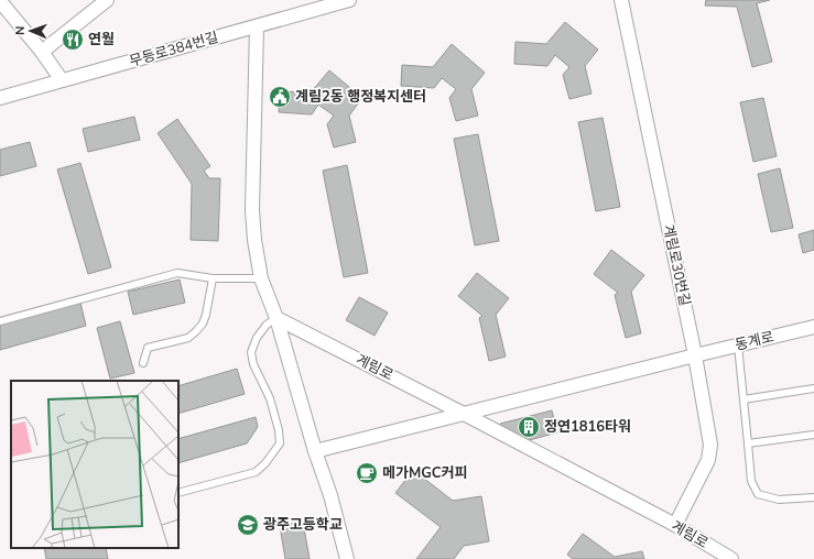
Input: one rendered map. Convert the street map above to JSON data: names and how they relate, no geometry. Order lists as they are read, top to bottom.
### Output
{
  "streets": {
    "street": [
      "무등로384번길",
      "계림로30번길",
      "동계로",
      "계림로"
    ]
  },
  "crossings": [
    ["계림로30번길", "동계로"],
    ["계림로30번길", "계림로"],
    ["동계로", "계림로"]
  ],
  "places": {
    "restaurant": ["연월"],
    "public building": ["계림2동 행정복지센터"],
    "building": ["정연1816타워"],
    "cafe": ["메가MGC커피"],
    "school or university": ["광주고등학교"]
  },
  "north": "left"
}
